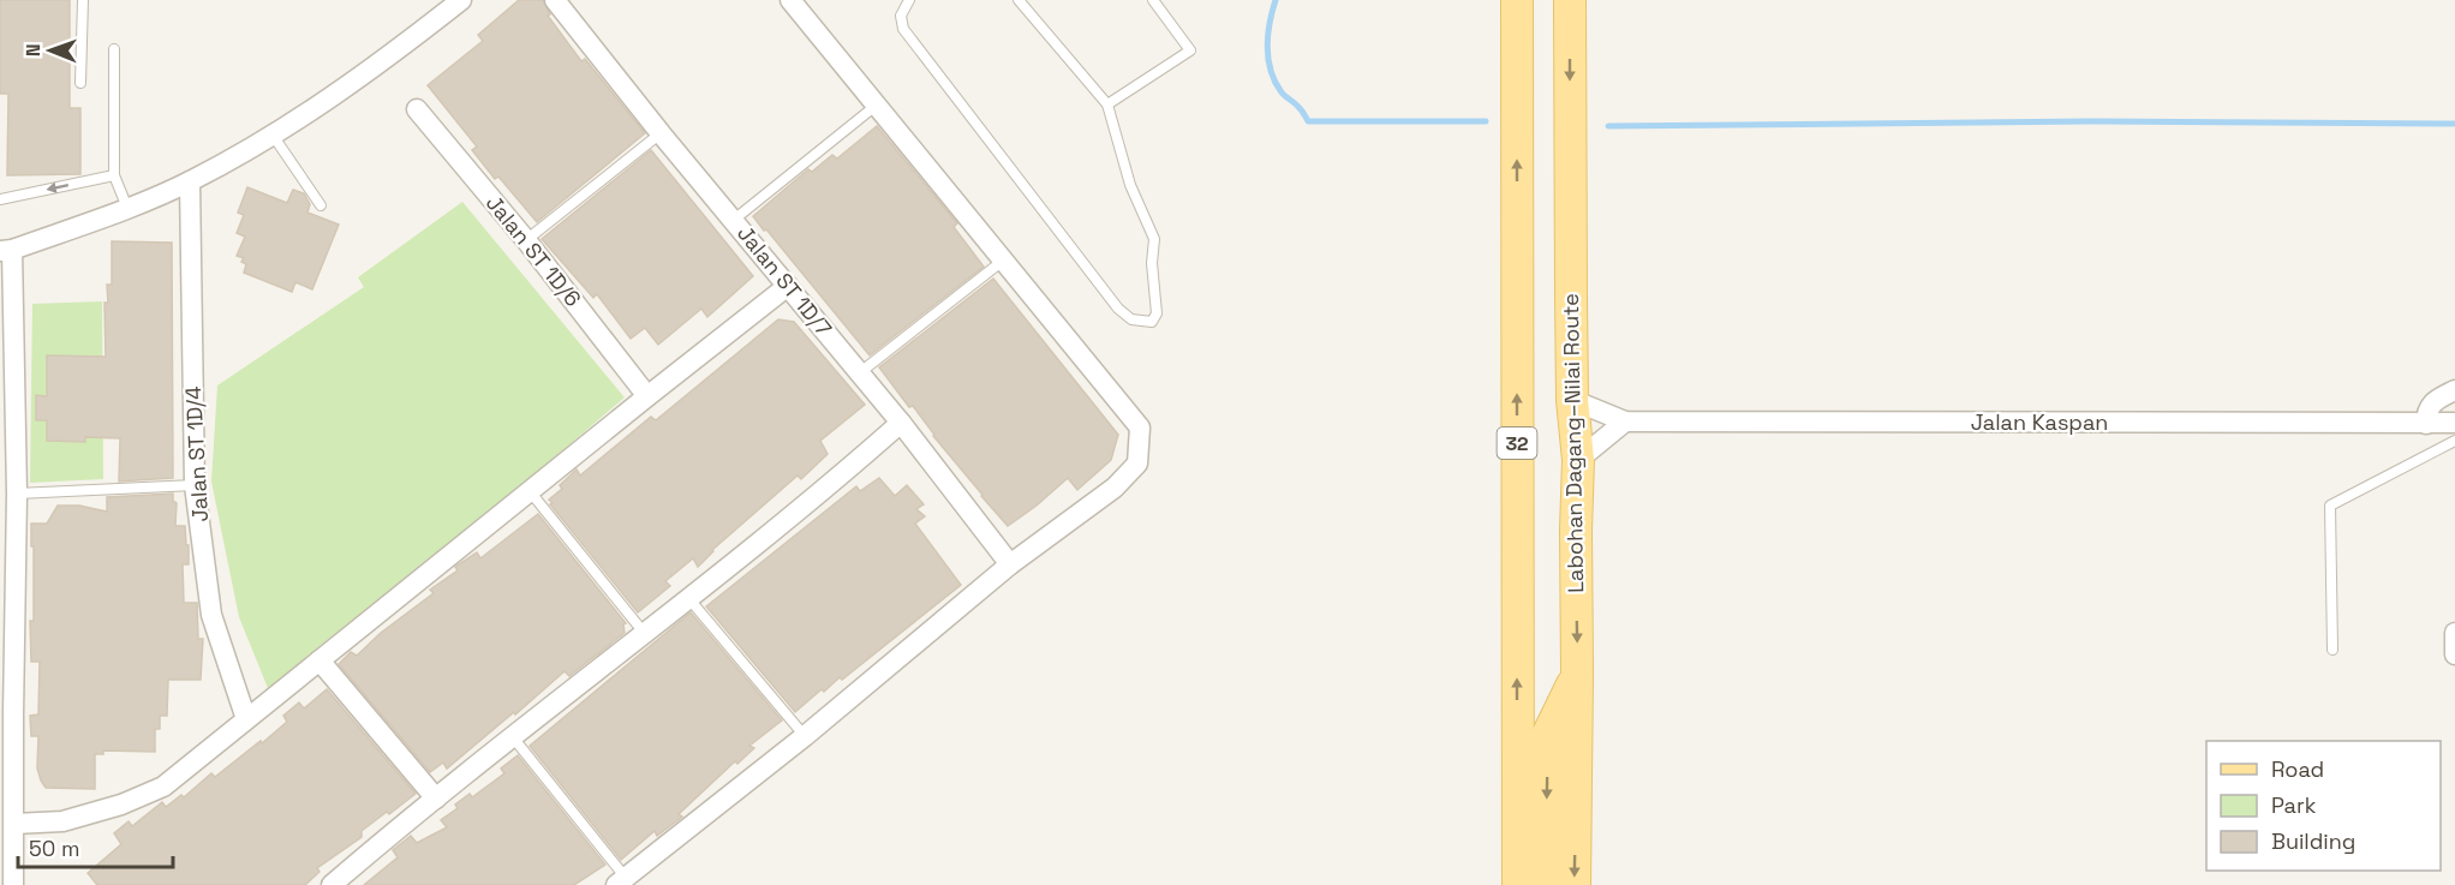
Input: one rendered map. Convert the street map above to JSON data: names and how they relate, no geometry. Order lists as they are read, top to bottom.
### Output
{
  "streets": {
    "main road": ["32", "Labohan Dagang–Nilai Route"],
    "street": [
      "Jalan ST 1D/6",
      "Jalan ST 1D/7",
      "Jalan Kaspan",
      "Jalan ST 1D/4"
    ]
  },
  "legend": ["Road", "Park", "Building"],
  "scale_bar": "50 m",
  "north": "left"
}
